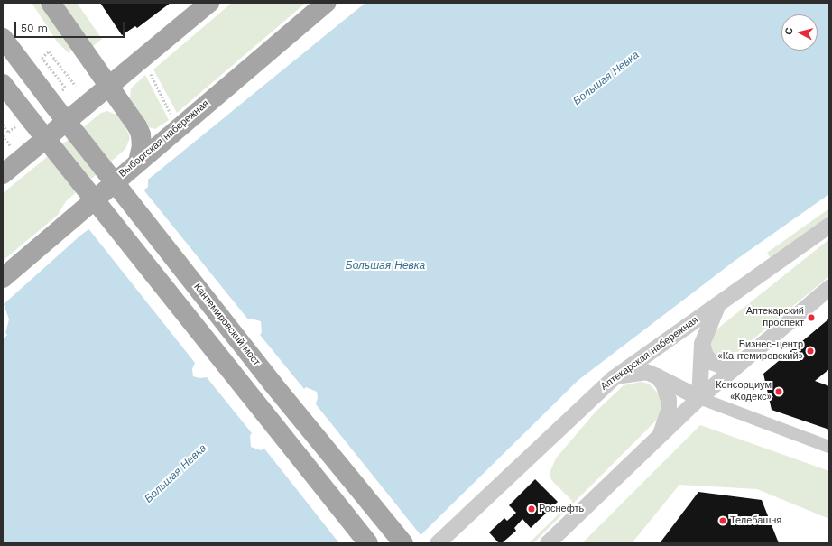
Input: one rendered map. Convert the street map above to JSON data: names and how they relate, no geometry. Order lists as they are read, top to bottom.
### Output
{
  "streets": {
    "main road": ["Выборгская набережная", "Кантемировский мост"],
    "street": ["Аптекарская набережная"]
  },
  "water": ["Большая Невка"],
  "places": [
    "Аптекарский проспект",
    "Бизнес-центр «Кантемировский»",
    "Консорциум «Кодекс»",
    "Роснефть",
    "Телебашня"
  ],
  "scale_bar": "50 m",
  "north": "left"
}
